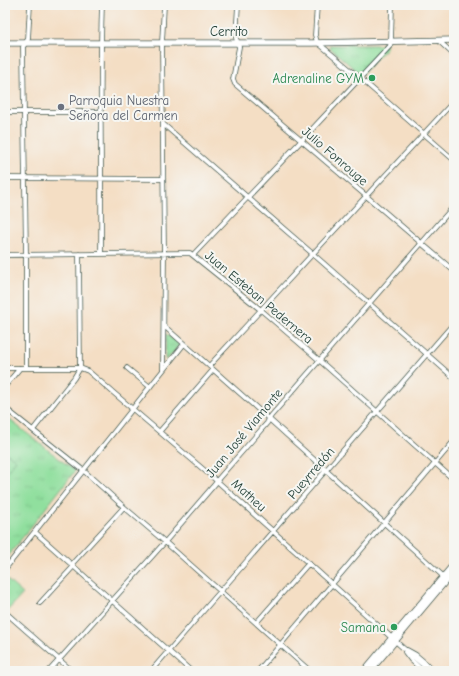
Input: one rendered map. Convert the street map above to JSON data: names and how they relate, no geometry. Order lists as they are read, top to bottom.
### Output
{
  "streets": {
    "main road": ["Cerrito"],
    "street": [
      "Julio Fonrouge",
      "Juan Esteban Pedernera",
      "Juan José Viamonte",
      "Pueyrredón",
      "Matheu"
    ]
  },
  "crossings": [
    ["Cerrito", "Julio Fonrouge"],
    ["Julio Fonrouge", "Juan José Viamonte"],
    ["Juan Esteban Pedernera", "Juan José Viamonte"],
    ["Juan Esteban Pedernera", "Pueyrredón"],
    ["Juan José Viamonte", "Matheu"],
    ["Pueyrredón", "Matheu"]
  ],
  "places": ["Adrenaline GYM", "Parroquia Nuestra Señora del Carmen", "Samana"]
}
